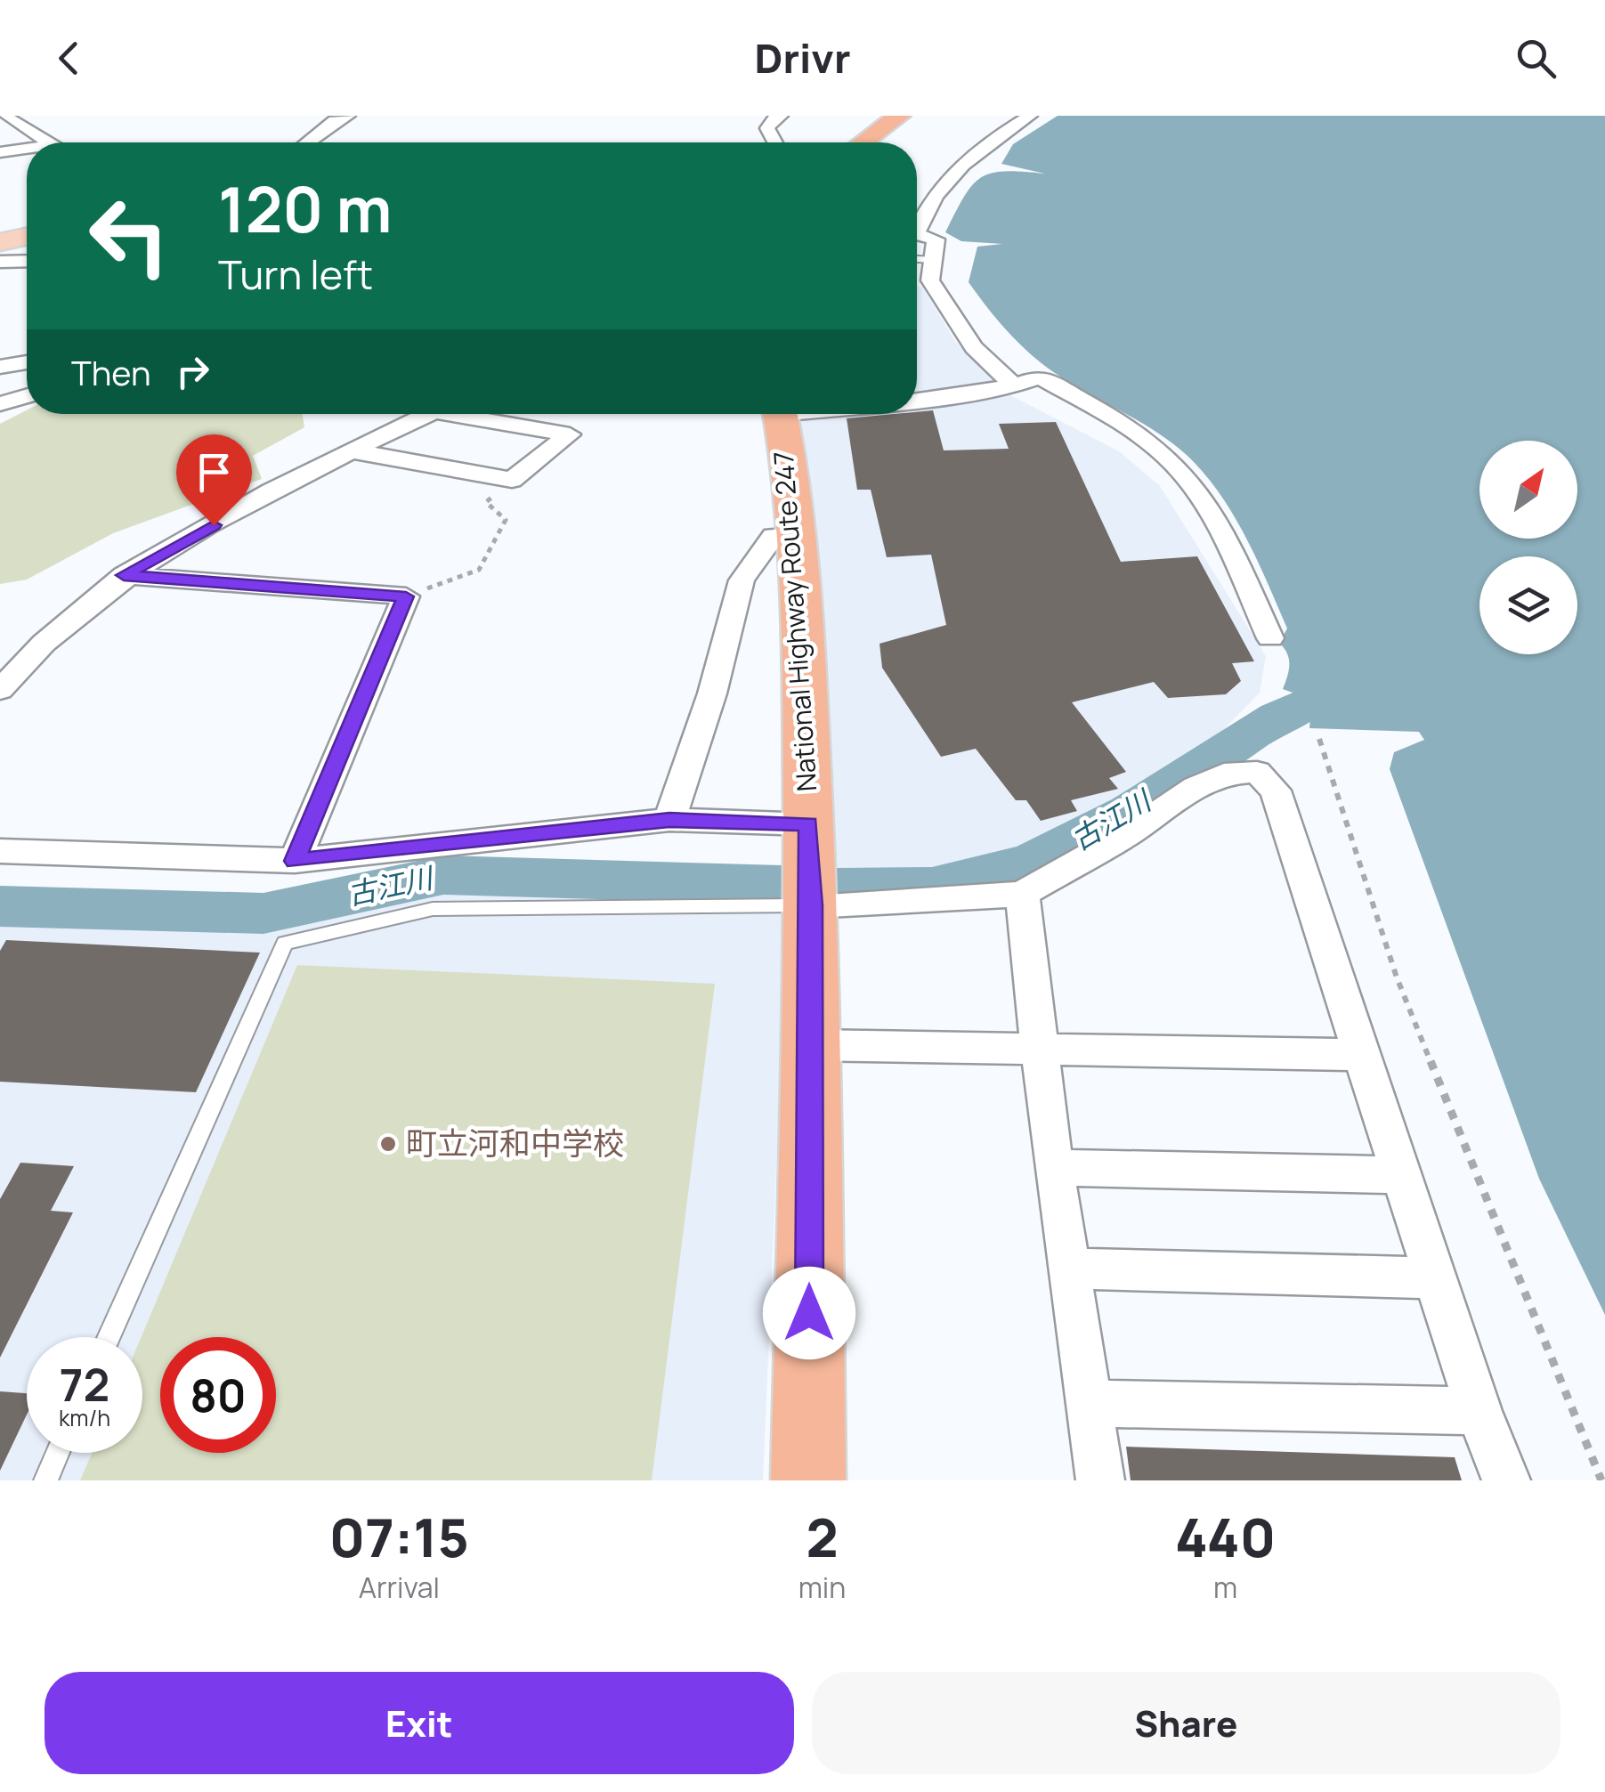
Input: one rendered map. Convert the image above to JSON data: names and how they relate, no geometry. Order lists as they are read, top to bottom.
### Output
{
  "streets": {
    "highway": ["National Highway Route 247"]
  },
  "water": ["古江川"],
  "places": ["町立河和中学校"],
  "north": "top right",
  "page": {
    "header": "Drivr",
    "turn": ["120 m", "Turn left"],
    "then": "Then",
    "speed": "72 km/h",
    "limit": "80",
    "eta": [
      "07:15",
      "Arrival",
      "2",
      "min",
      "440",
      "m"
    ],
    "buttons": ["Exit", "Share"]
  }
}
